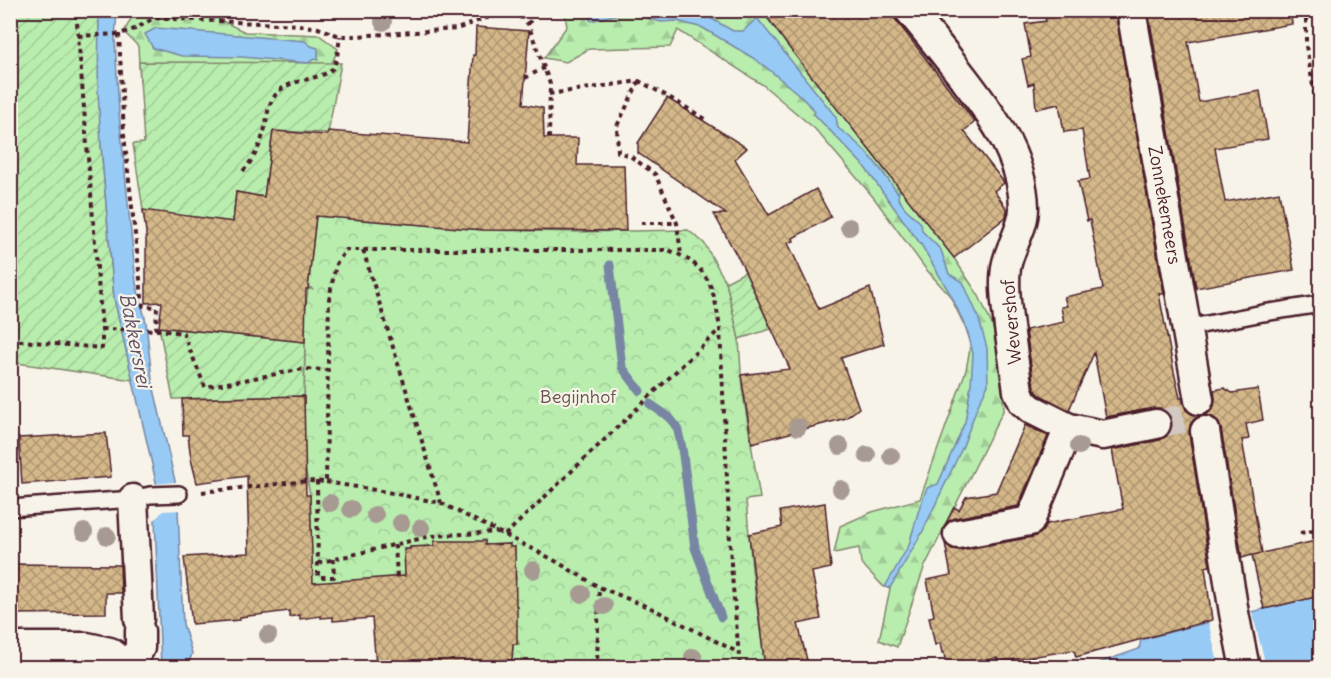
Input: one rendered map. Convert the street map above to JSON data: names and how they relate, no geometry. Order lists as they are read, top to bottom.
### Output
{
  "streets": {
    "street": ["Zonnekemeers", "Wevershof"]
  },
  "water": ["Bakkersrei"],
  "parks": ["Begijnhof"]
}
